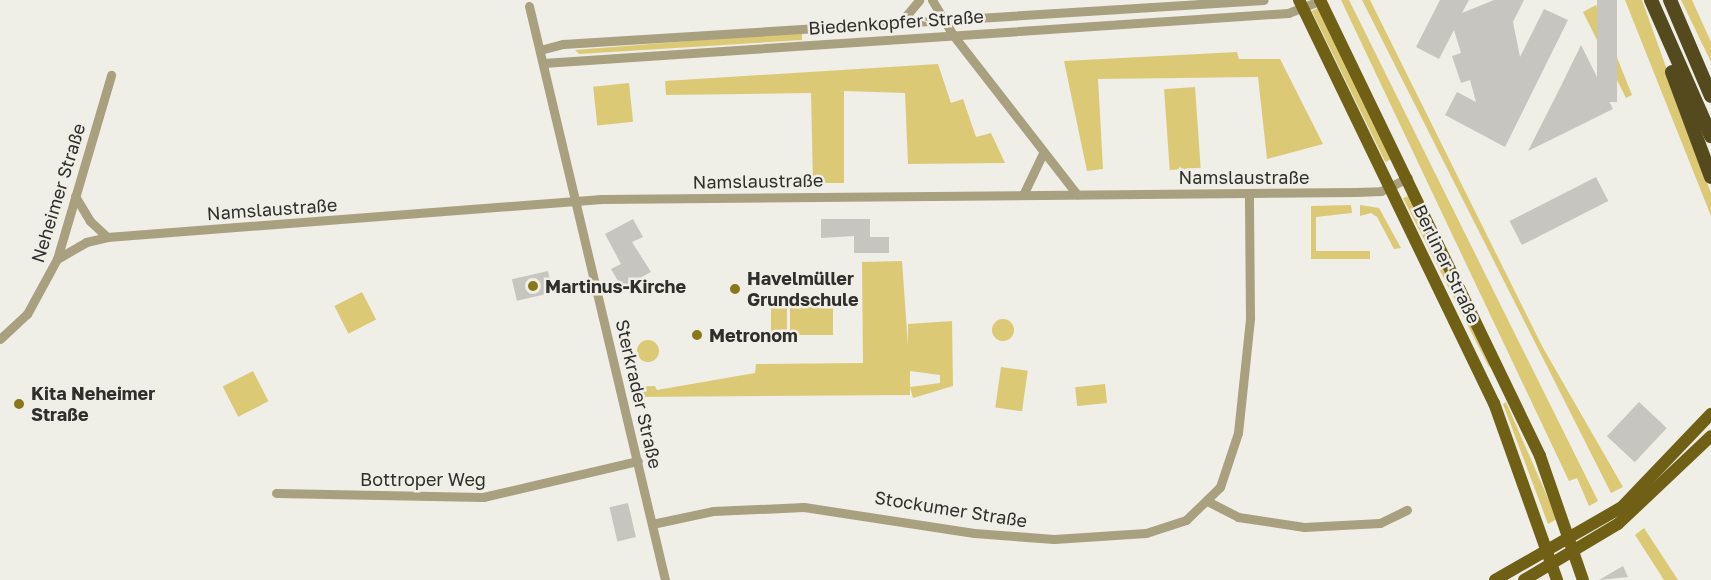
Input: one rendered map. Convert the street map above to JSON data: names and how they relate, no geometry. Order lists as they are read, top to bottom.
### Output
{
  "streets": {
    "main road": ["Berliner Straße"],
    "street": [
      "Biedenkopfer Straße",
      "Namslaustraße",
      "Neheimer Straße",
      "Sterkrader Straße",
      "Bottroper Weg",
      "Stockumer Straße"
    ]
  },
  "crossings": [
    ["Biedenkopfer Straße", "Berliner Straße"],
    ["Biedenkopfer Straße", "Sterkrader Straße"],
    ["Namslaustraße", "Neheimer Straße"],
    ["Namslaustraße", "Berliner Straße"],
    ["Namslaustraße", "Sterkrader Straße"],
    ["Namslaustraße", "Stockumer Straße"],
    ["Sterkrader Straße", "Bottroper Weg"],
    ["Sterkrader Straße", "Stockumer Straße"]
  ],
  "places": [
    "Martinus-Kirche",
    "Havelmüller Grundschule",
    "Metronom",
    "Kita Neheimer Straße"
  ]
}
